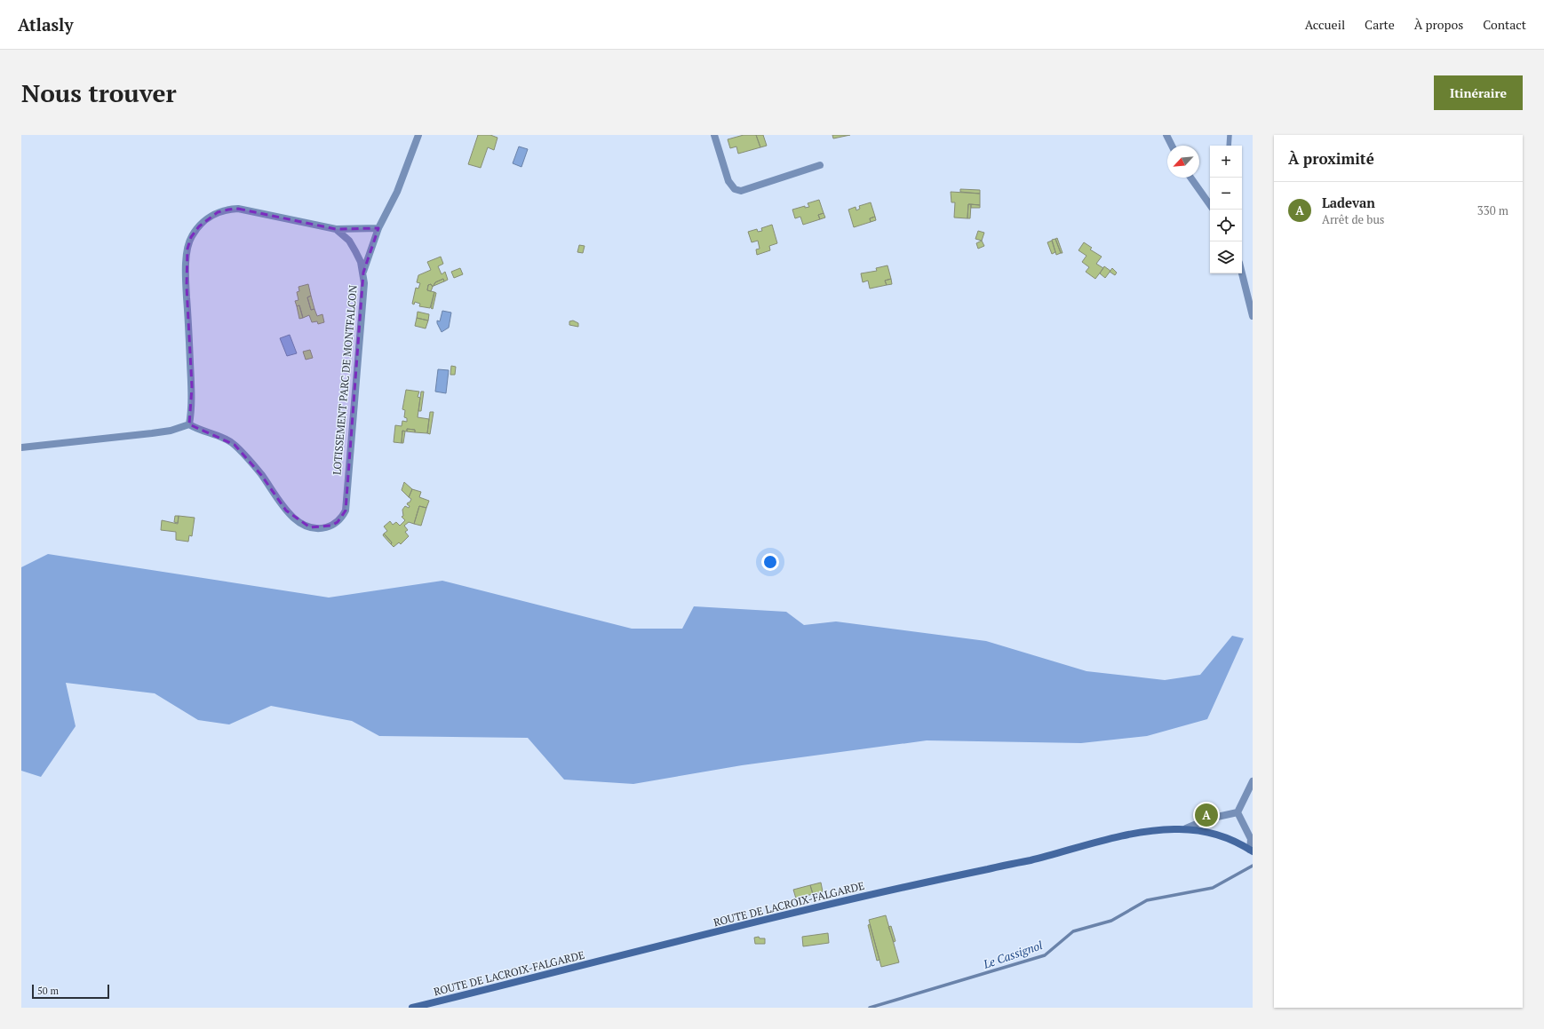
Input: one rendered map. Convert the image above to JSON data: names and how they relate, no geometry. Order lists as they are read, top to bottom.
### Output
{
  "streets": {
    "main road": ["ROUTE DE LACROIX-FALGARDE"],
    "street": ["LOTISSEMENT PARC DE MONTFALCON"]
  },
  "water": ["Le Cassignol"],
  "scale_bar": "50 m",
  "north": "bottom left",
  "page": {
    "header": "Atlasly",
    "nav": [
      "Accueil",
      "Carte",
      "À propos",
      "Contact"
    ],
    "buttons": "Itinéraire",
    "title": "Nous trouver",
    "heading": "À proximité",
    "map_buttons": ["+", "−"],
    "list": [
      {
        "mark": "A",
        "name": "Ladevan",
        "note": "Arrêt de bus",
        "value": "330 m"
      }
    ],
    "pins": "A",
    "scale": "50 m"
  }
}
